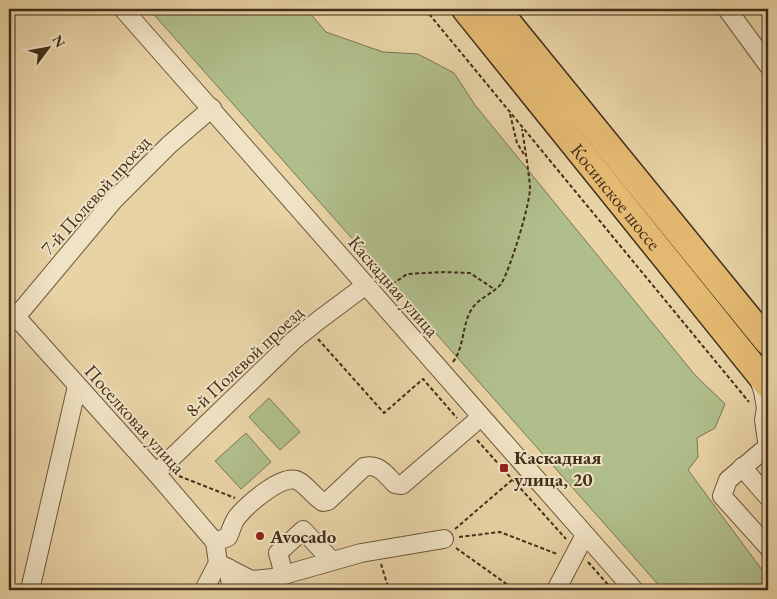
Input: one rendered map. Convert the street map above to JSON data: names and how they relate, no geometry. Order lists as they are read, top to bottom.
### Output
{
  "streets": {
    "highway": ["Косинское шоссе"],
    "street": [
      "7-й Полевой проезд",
      "Каскадная улица",
      "8-й Полевой проезд",
      "Поселковая улица"
    ]
  },
  "crossings": [
    ["7-й Полевой проезд", "Каскадная улица"],
    ["7-й Полевой проезд", "Поселковая улица"],
    ["Каскадная улица", "8-й Полевой проезд"],
    ["8-й Полевой проезд", "Поселковая улица"]
  ],
  "places": {
    "transit": ["Каскадная улица, 20"],
    "other": ["Avocado"]
  },
  "north": "top right"
}
